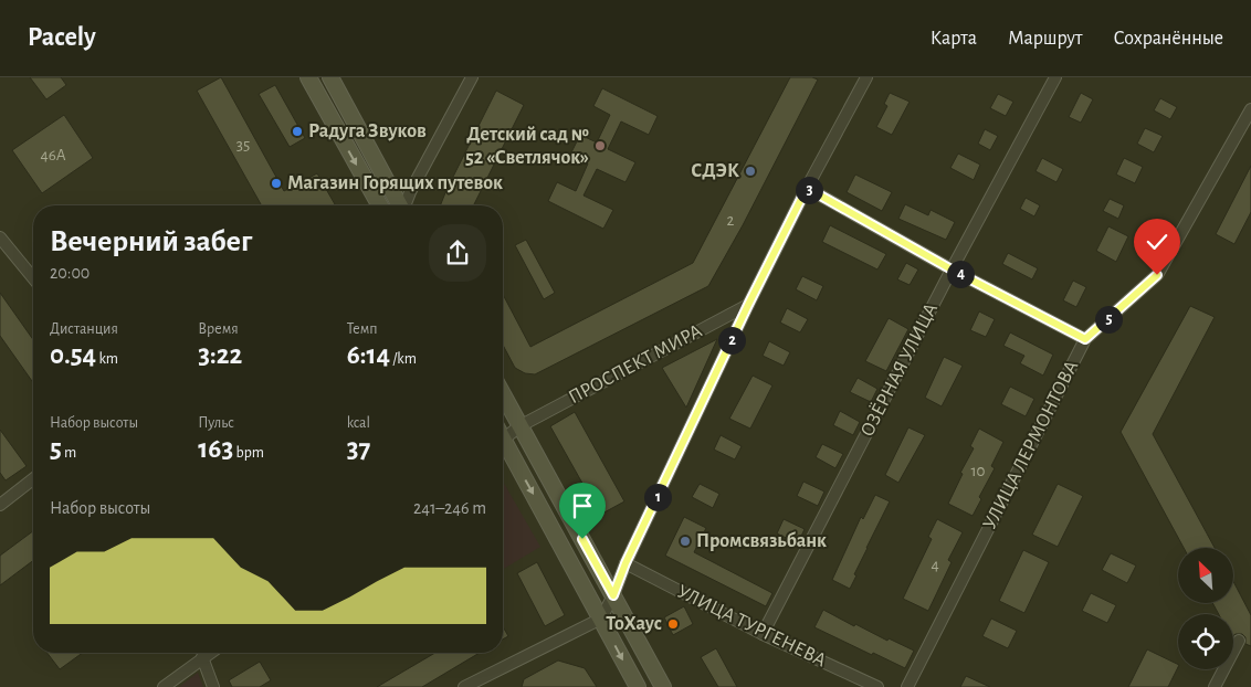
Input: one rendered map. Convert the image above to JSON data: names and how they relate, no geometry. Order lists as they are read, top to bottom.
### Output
{
  "streets": {
    "street": [
      "ПРОСПЕКТ МИРА",
      "ОЗЁРНАЯ УЛИЦА",
      "УЛИЦА ЛЕРМОНТОВА",
      "УЛИЦА ТУРГЕНЕВА"
    ]
  },
  "crossings": [
    ["ОЗЁРНАЯ УЛИЦА", "УЛИЦА ТУРГЕНЕВА"]
  ],
  "places": [
    "Радуга Звуков",
    "Детский сад № 52 «Светлячок»",
    "СДЭК",
    "Магазин Горящих путевок",
    "Промсвязьбанк",
    "ТоХаус"
  ],
  "house_numbers": [
    "35",
    "46А",
    "2",
    "10",
    "4"
  ],
  "north": "top left",
  "page": {
    "header": "Pacely",
    "nav": ["Карта", "Маршрут", "Сохранённые"],
    "pins": [
      "3",
      "4",
      "5",
      "2",
      "1"
    ],
    "heading": ["Вечерний забег", "20:00"],
    "stats": [
      ["Дистанция", "0.54 km"],
      ["Время", "3:22"],
      ["Темп", "6:14 /km"],
      ["Набор высоты", "5 m"],
      ["Пульс", "163 bpm"],
      ["kcal", "37"]
    ],
    "chart": ["Набор высоты", "241–246 m"]
  }
}
